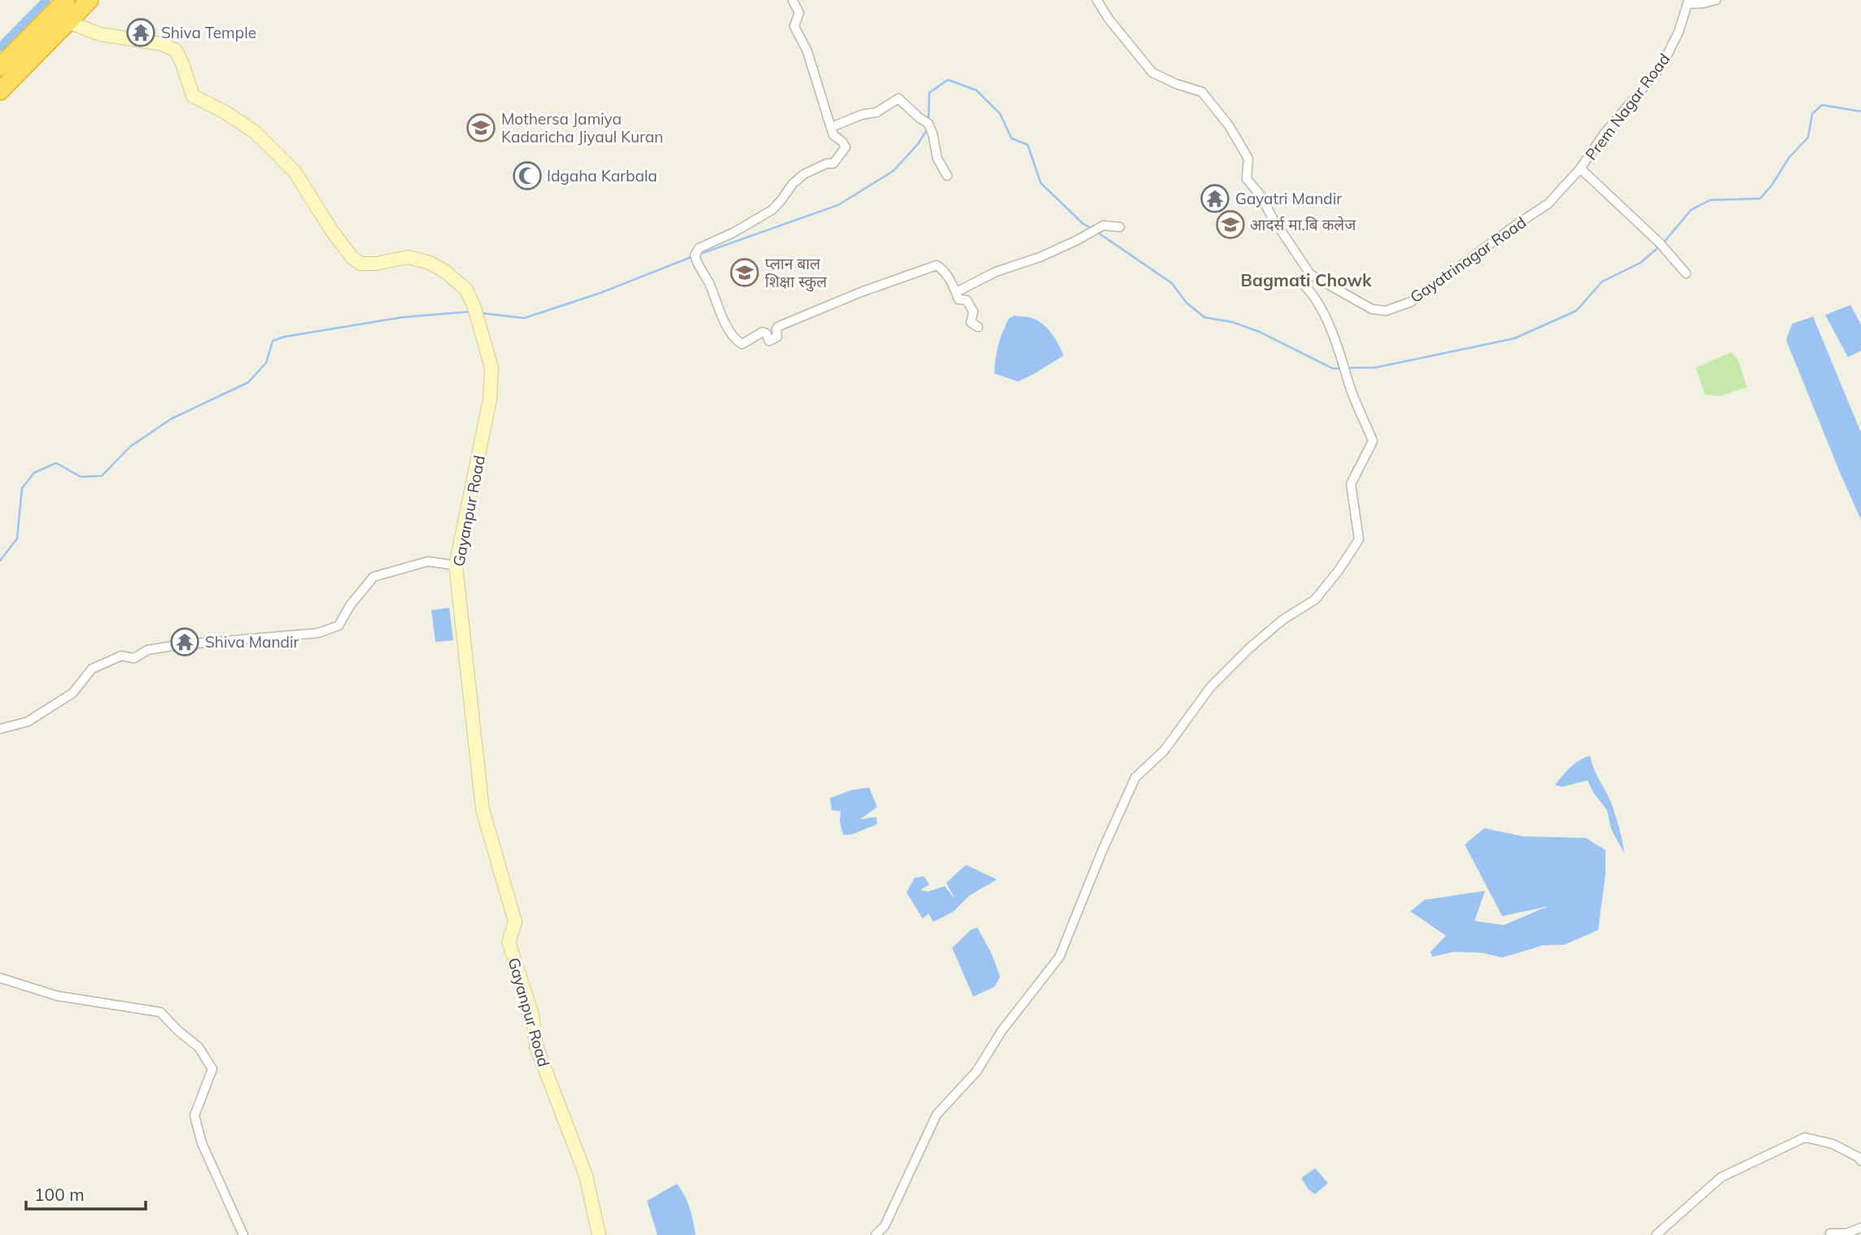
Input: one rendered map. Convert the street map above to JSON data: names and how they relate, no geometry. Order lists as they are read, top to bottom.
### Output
{
  "streets": {
    "street": ["Prem Nagar Road", "Gayatrinagar Road", "Gayanpur Road"]
  },
  "crossings": [
    ["Prem Nagar Road", "Gayatrinagar Road"]
  ],
  "districts": ["Bagmati Chowk"],
  "places": {
    "temple": ["Shiva Temple", "Gayatri Mandir", "Shiva Mandir"],
    "school or university": ["Mothersa Jamiya Kadaricha Jiyaul Kuran", "आदर्स मा.बि कलेज", "प्लान बाल शिक्षा स्कुल"],
    "mosque": ["Idgaha Karbala"]
  },
  "scale_bar": "100 m"
}
